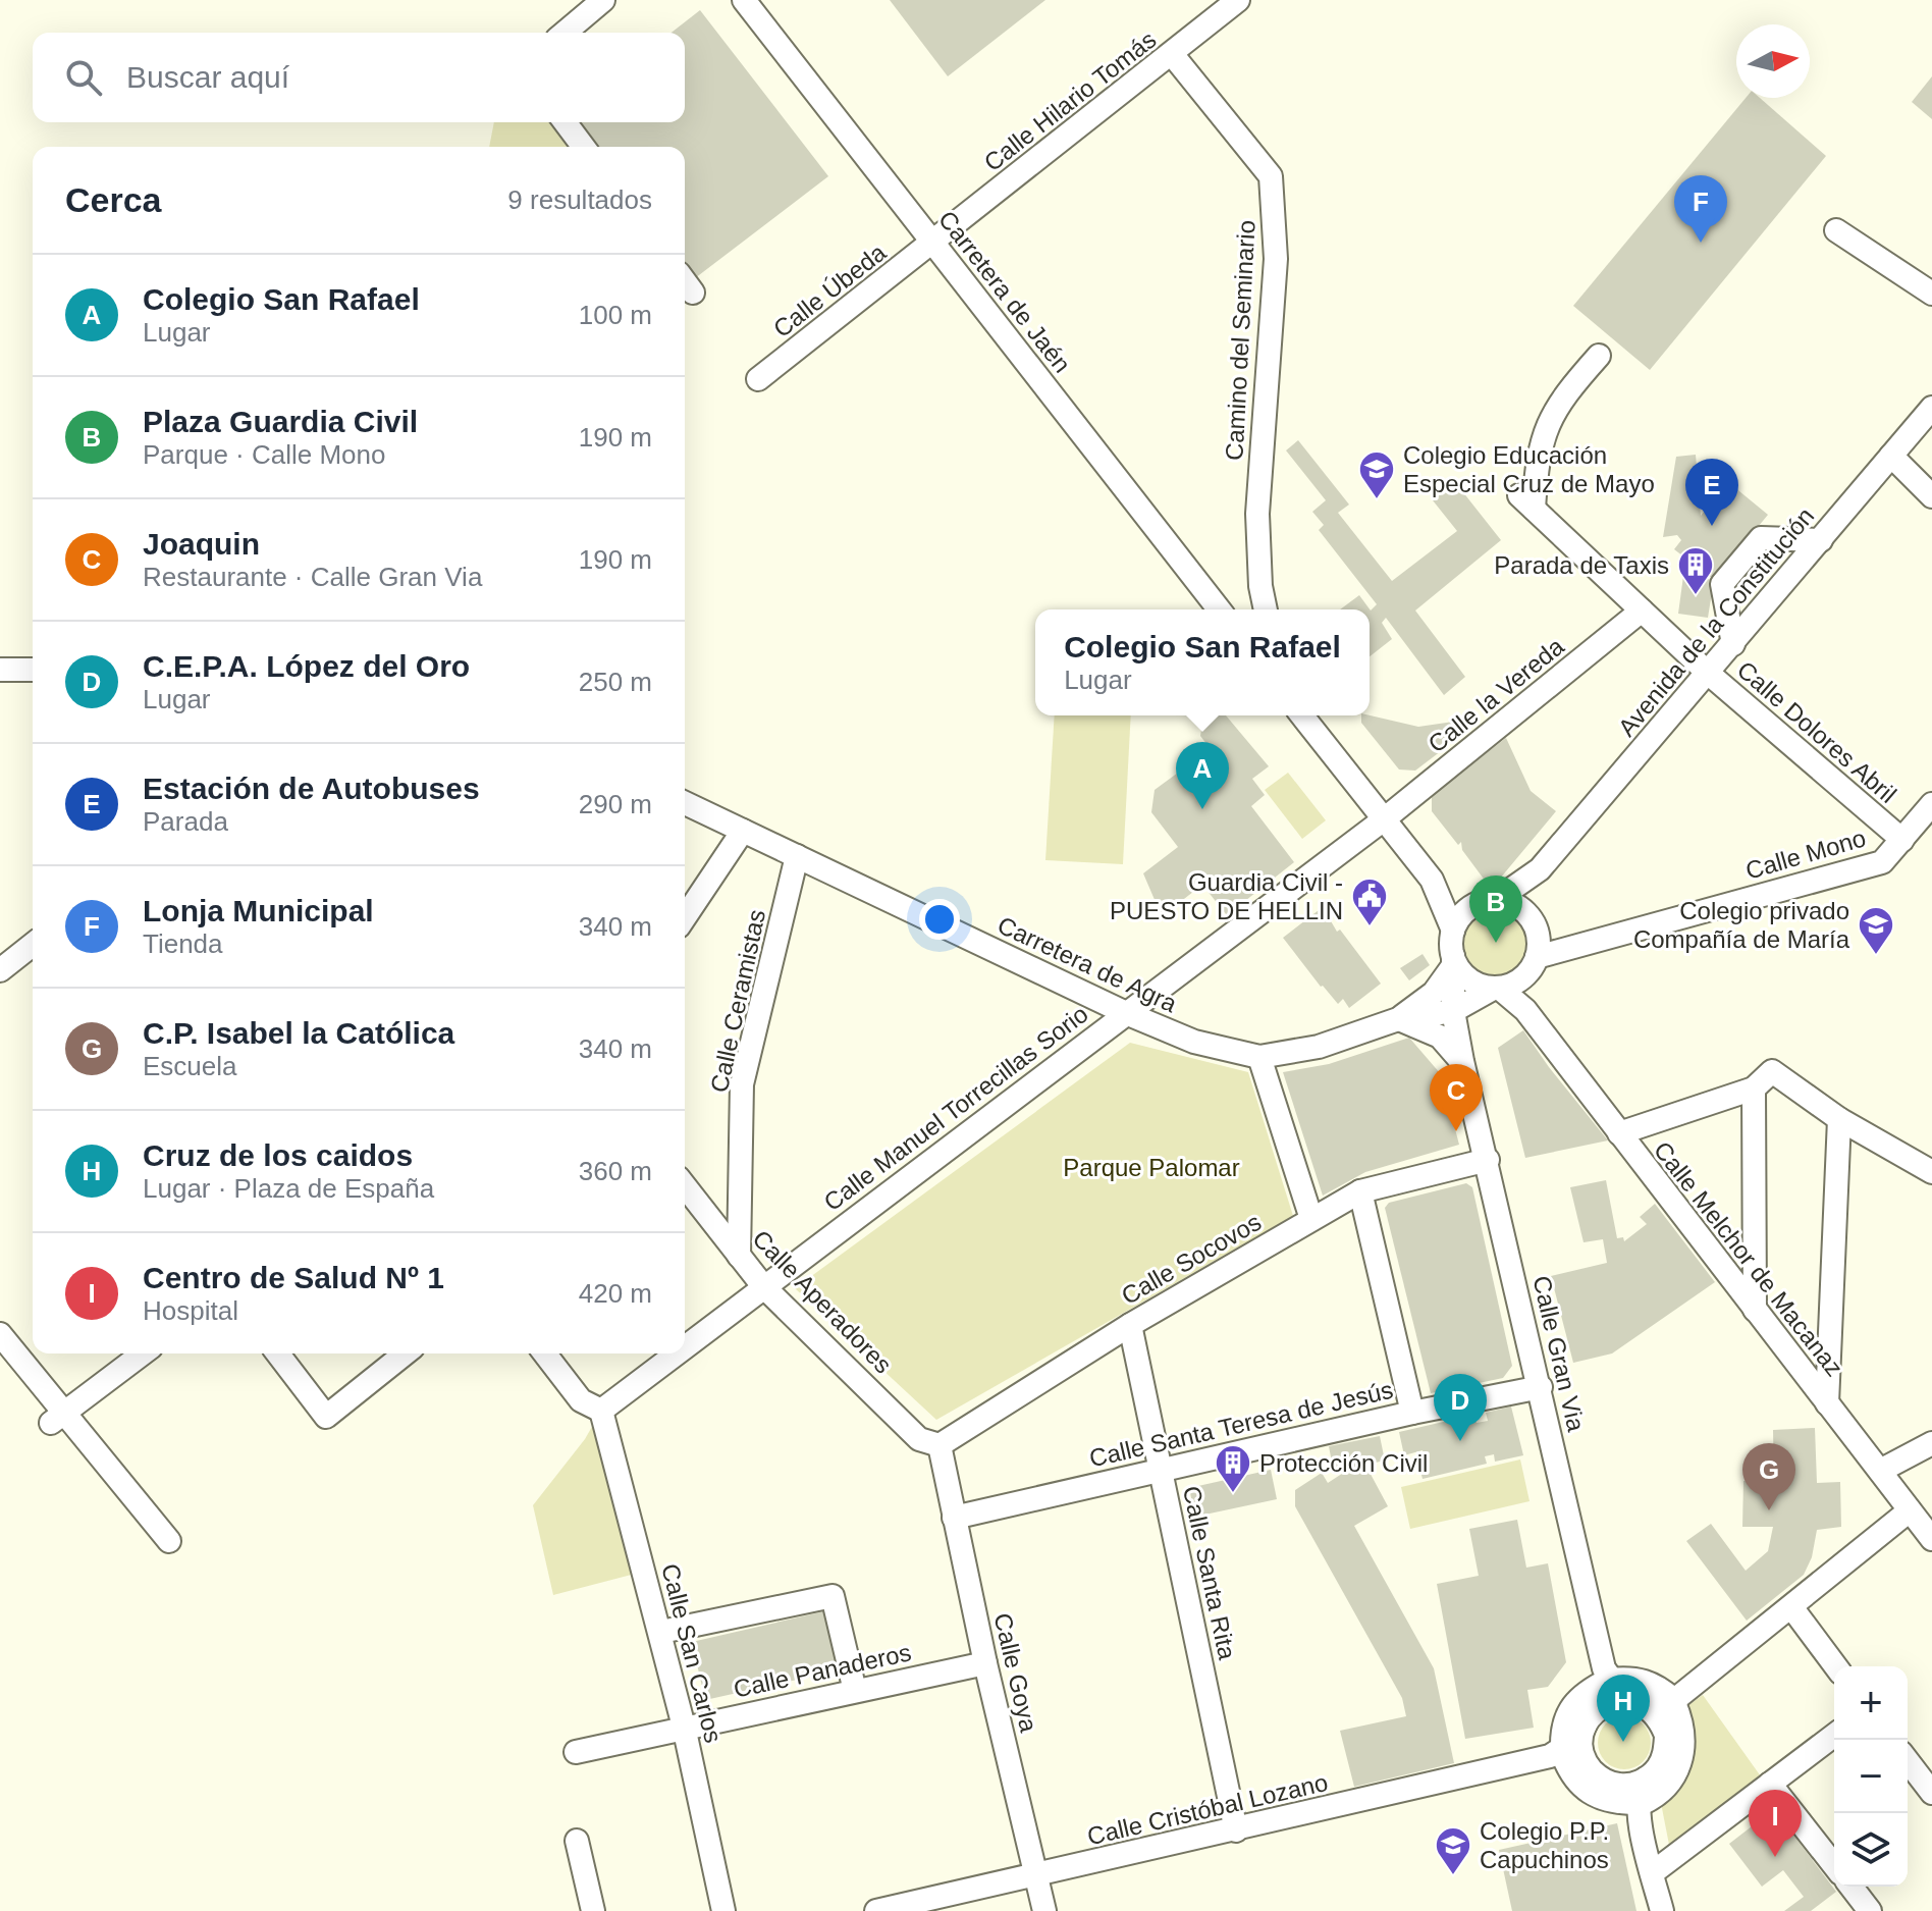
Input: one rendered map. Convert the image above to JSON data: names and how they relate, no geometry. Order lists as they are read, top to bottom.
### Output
{
  "streets": {
    "street": [
      "Calle Hilario Tomás",
      "Calle Úbeda",
      "Carretera de Jaén",
      "Camino del Seminario",
      "Avenida de la Constitución",
      "Calle la Vereda",
      "Calle Dolores Abril",
      "Calle Mono",
      "Carretera de Agra",
      "Calle Ceramistas",
      "Calle Manuel Torrecillas Sorio",
      "Calle Socovos",
      "Calle Melchor de Macanaz",
      "Calle Aperadores",
      "Calle Gran Via",
      "Calle Santa Teresa de Jesús",
      "Calle Santa Rita",
      "Calle San Carlos",
      "Calle Panaderos",
      "Calle Goya",
      "Calle Cristóbal Lozano"
    ]
  },
  "crossings": [
    ["Calle Hilario Tomás", "Calle Úbeda"],
    ["Calle Hilario Tomás", "Carretera de Jaén"],
    ["Calle Hilario Tomás", "Camino del Seminario"],
    ["Calle Úbeda", "Carretera de Jaén"],
    ["Avenida de la Constitución", "Calle Dolores Abril"],
    ["Avenida de la Constitución", "Calle Mono"],
    ["Avenida de la Constitución", "Carretera de Agra"],
    ["Avenida de la Constitución", "Calle Melchor de Macanaz"],
    ["Avenida de la Constitución", "Calle Gran Via"],
    ["Calle la Vereda", "Calle Dolores Abril"],
    ["Calle la Vereda", "Calle Manuel Torrecillas Sorio"],
    ["Calle Dolores Abril", "Calle Mono"],
    ["Calle Mono", "Carretera de Agra"],
    ["Calle Mono", "Calle Melchor de Macanaz"],
    ["Calle Mono", "Calle Gran Via"],
    ["Carretera de Agra", "Calle Ceramistas"],
    ["Carretera de Agra", "Calle Manuel Torrecillas Sorio"],
    ["Carretera de Agra", "Calle Melchor de Macanaz"],
    ["Carretera de Agra", "Calle Gran Via"],
    ["Calle Ceramistas", "Calle Aperadores"],
    ["Calle Manuel Torrecillas Sorio", "Calle Aperadores"],
    ["Calle Manuel Torrecillas Sorio", "Calle San Carlos"],
    ["Calle Socovos", "Calle Aperadores"],
    ["Calle Socovos", "Calle Gran Via"],
    ["Calle Socovos", "Calle Santa Rita"],
    ["Calle Socovos", "Calle Goya"],
    ["Calle Melchor de Macanaz", "Calle Gran Via"],
    ["Calle Aperadores", "Calle Goya"],
    ["Calle Gran Via", "Calle Santa Teresa de Jesús"],
    ["Calle Santa Teresa de Jesús", "Calle Santa Rita"],
    ["Calle Santa Teresa de Jesús", "Calle Goya"],
    ["Calle Santa Rita", "Calle Cristóbal Lozano"],
    ["Calle San Carlos", "Calle Panaderos"],
    ["Calle Panaderos", "Calle Goya"],
    ["Calle Goya", "Calle Cristóbal Lozano"]
  ],
  "parks": ["Parque Palomar"],
  "places": {
    "school or university": ["Colegio Educación Especial Cruz de Mayo", "Colegio privado Compañía de María", "Colegio P.P. Capuchinos"],
    "building": ["Parada de Taxis", "Protección Civil"],
    "public building": ["Guardia Civil - PUESTO DE HELLIN"]
  },
  "north": "right",
  "page": {
    "search": "Buscar aquí",
    "heading": ["Cerca", "9 resultados"],
    "pins": [
      "F",
      "E",
      "A",
      "B",
      "C",
      "D",
      "G",
      "H",
      "I"
    ],
    "list": [
      {
        "mark": "A",
        "name": "Colegio San Rafael",
        "note": "Lugar",
        "value": "100 m"
      },
      {
        "mark": "B",
        "name": "Plaza Guardia Civil",
        "note": "Parque · Calle Mono",
        "value": "190 m"
      },
      {
        "mark": "C",
        "name": "Joaquin",
        "note": "Restaurante · Calle Gran Via",
        "value": "190 m"
      },
      {
        "mark": "D",
        "name": "C.E.P.A. López del Oro",
        "note": "Lugar",
        "value": "250 m"
      },
      {
        "mark": "E",
        "name": "Estación de Autobuses",
        "note": "Parada",
        "value": "290 m"
      },
      {
        "mark": "F",
        "name": "Lonja Municipal",
        "note": "Tienda",
        "value": "340 m"
      },
      {
        "mark": "G",
        "name": "C.P. Isabel la Católica",
        "note": "Escuela",
        "value": "340 m"
      },
      {
        "mark": "H",
        "name": "Cruz de los caidos",
        "note": "Lugar · Plaza de España",
        "value": "360 m"
      },
      {
        "mark": "I",
        "name": "Centro de Salud Nº 1",
        "note": "Hospital",
        "value": "420 m"
      }
    ],
    "popup": ["Colegio San Rafael", "Lugar"],
    "map_buttons": ["+", "−"]
  }
}
